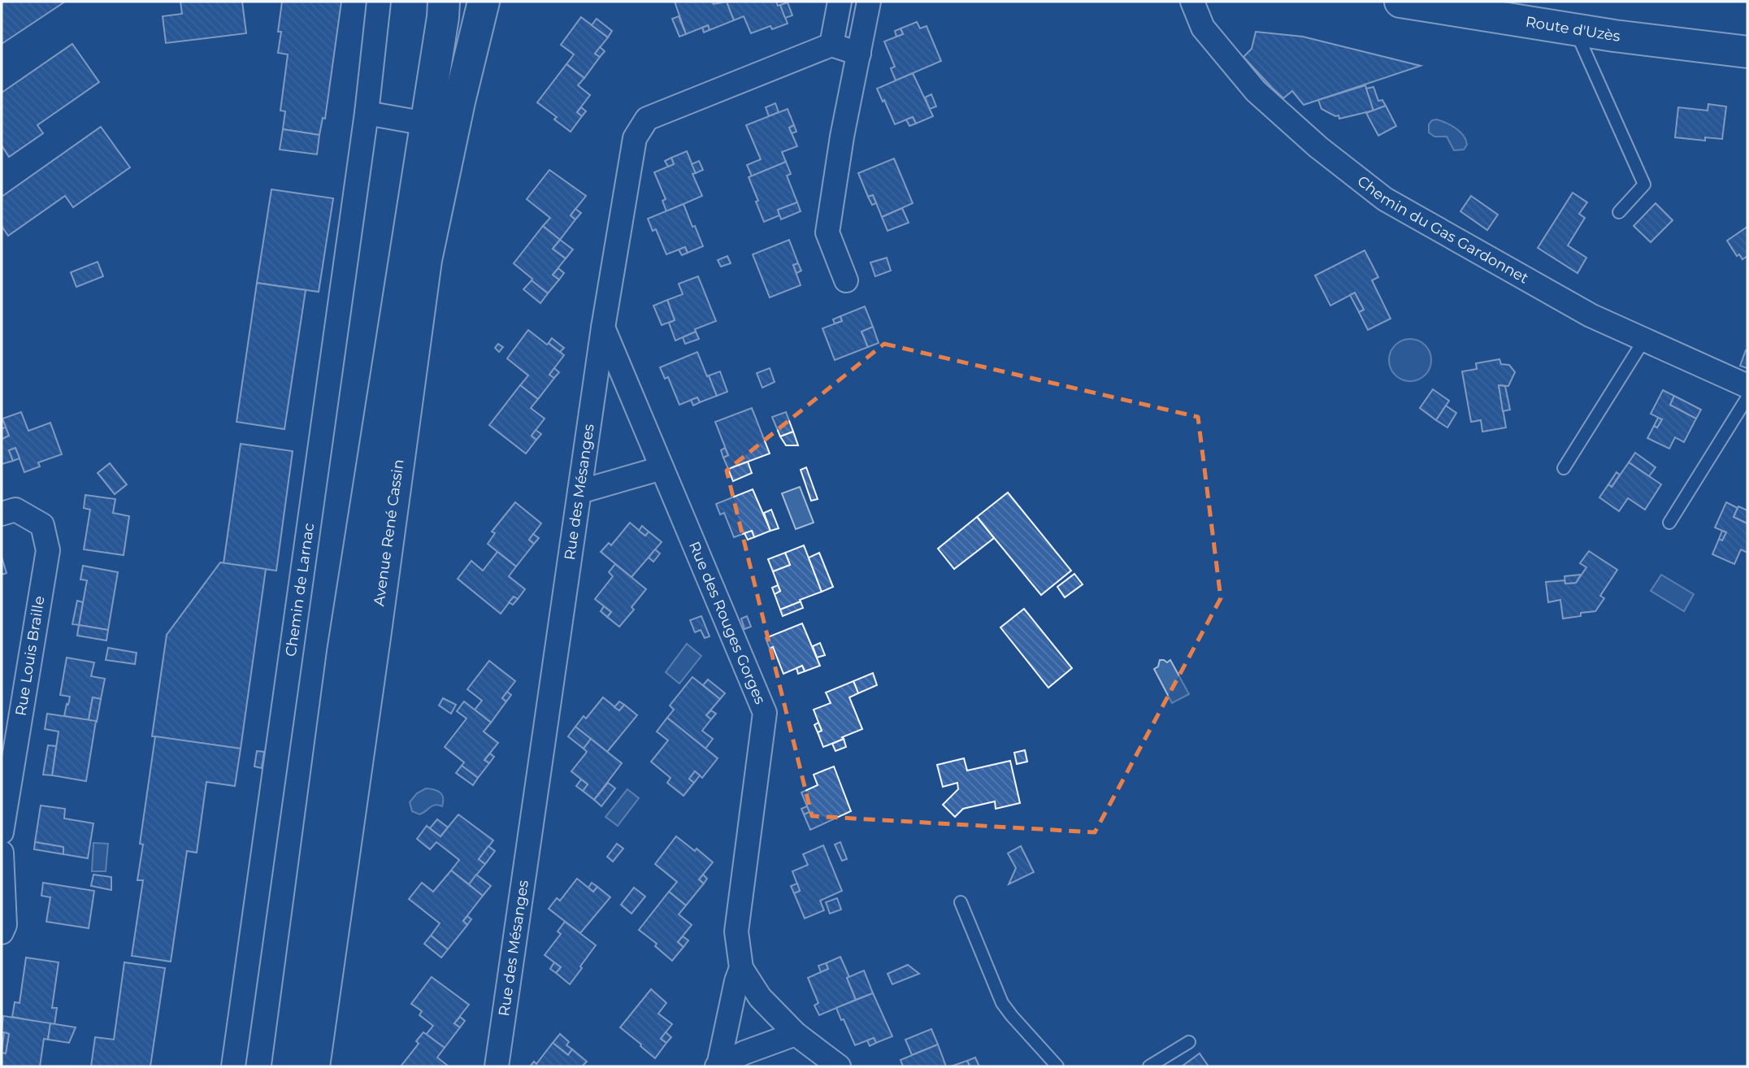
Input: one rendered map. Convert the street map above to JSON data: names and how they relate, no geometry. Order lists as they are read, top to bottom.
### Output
{
  "streets": {
    "main road": ["Route d'Uzès", "Avenue René Cassin"],
    "street": [
      "Chemin du Gas Gardonnet",
      "Rue des Mésanges",
      "Chemin de Larnac",
      "Rue des Rouges Gorges",
      "Rue Louis Braille"
    ]
  },
  "crossings": [
    ["Rue des Mésanges", "Rue des Rouges Gorges"]
  ]
}
